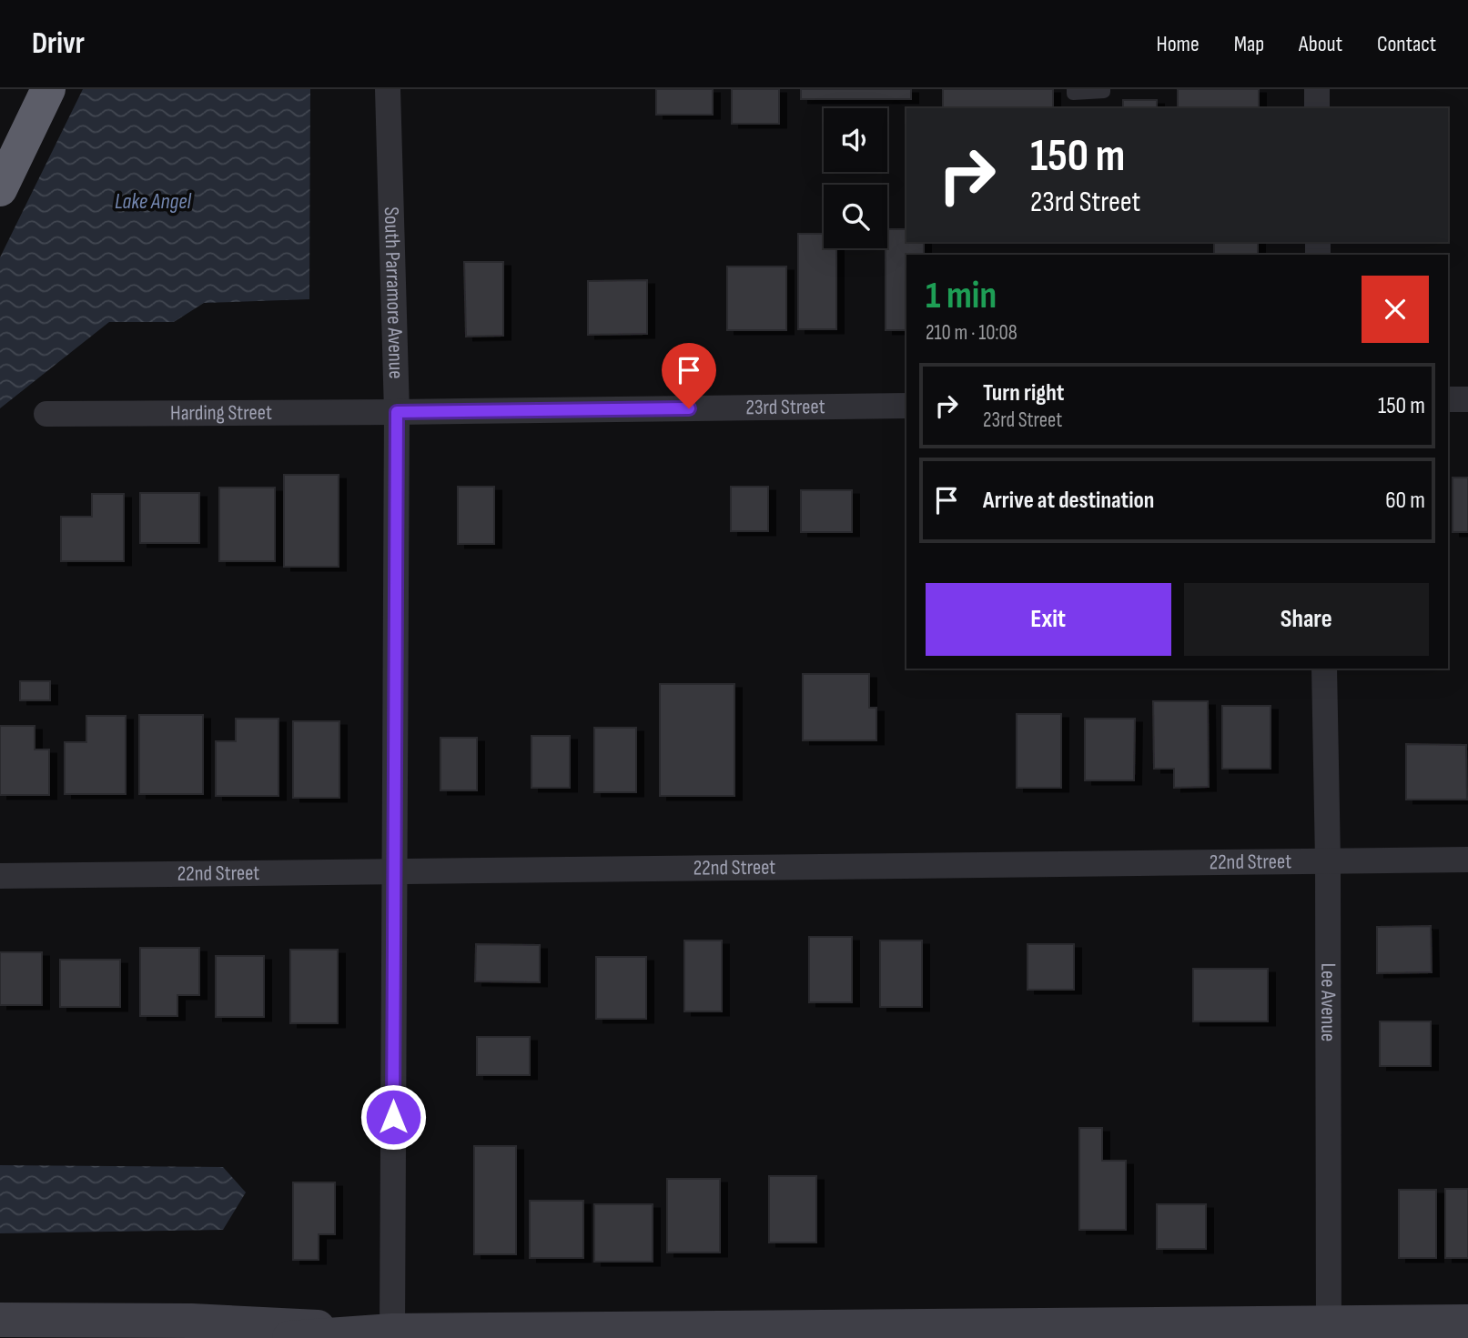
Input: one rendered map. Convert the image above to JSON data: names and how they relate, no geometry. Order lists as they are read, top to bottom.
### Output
{
  "streets": {
    "street": [
      "South Parramore Avenue",
      "23rd Street",
      "Harding Street",
      "22nd Street",
      "Lee Avenue"
    ]
  },
  "crossings": [
    ["South Parramore Avenue", "23rd Street"],
    ["South Parramore Avenue", "Harding Street"],
    ["South Parramore Avenue", "22nd Street"],
    ["23rd Street", "Harding Street"],
    ["22nd Street", "Lee Avenue"]
  ],
  "water": ["Lake Angel"],
  "page": {
    "header": "Drivr",
    "nav": [
      "Home",
      "Map",
      "About",
      "Contact"
    ],
    "turn": ["150 m", "23rd Street"],
    "heading": ["1 min", "210 m · 10:08"],
    "list": [
      {
        "name": "Turn right",
        "note": "23rd Street",
        "value": "150 m"
      },
      {
        "name": "Arrive at destination",
        "value": "60 m"
      }
    ],
    "buttons": ["Exit", "Share"]
  }
}
